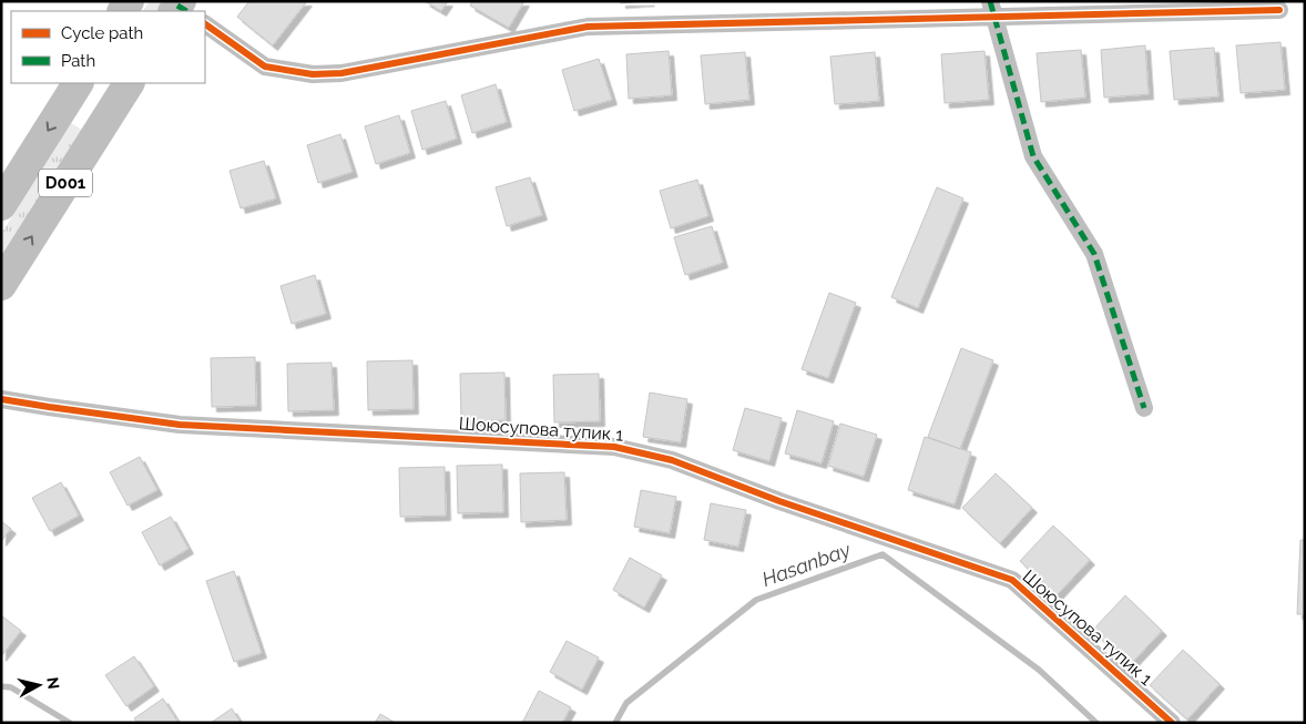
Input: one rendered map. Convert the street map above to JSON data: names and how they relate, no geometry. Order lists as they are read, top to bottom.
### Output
{
  "streets": {
    "highway": ["D001"],
    "street": ["Шоюсупова тупик 1"]
  },
  "water": ["Hasanbay"],
  "legend": ["Cycle path", "Path"],
  "north": "right"
}
